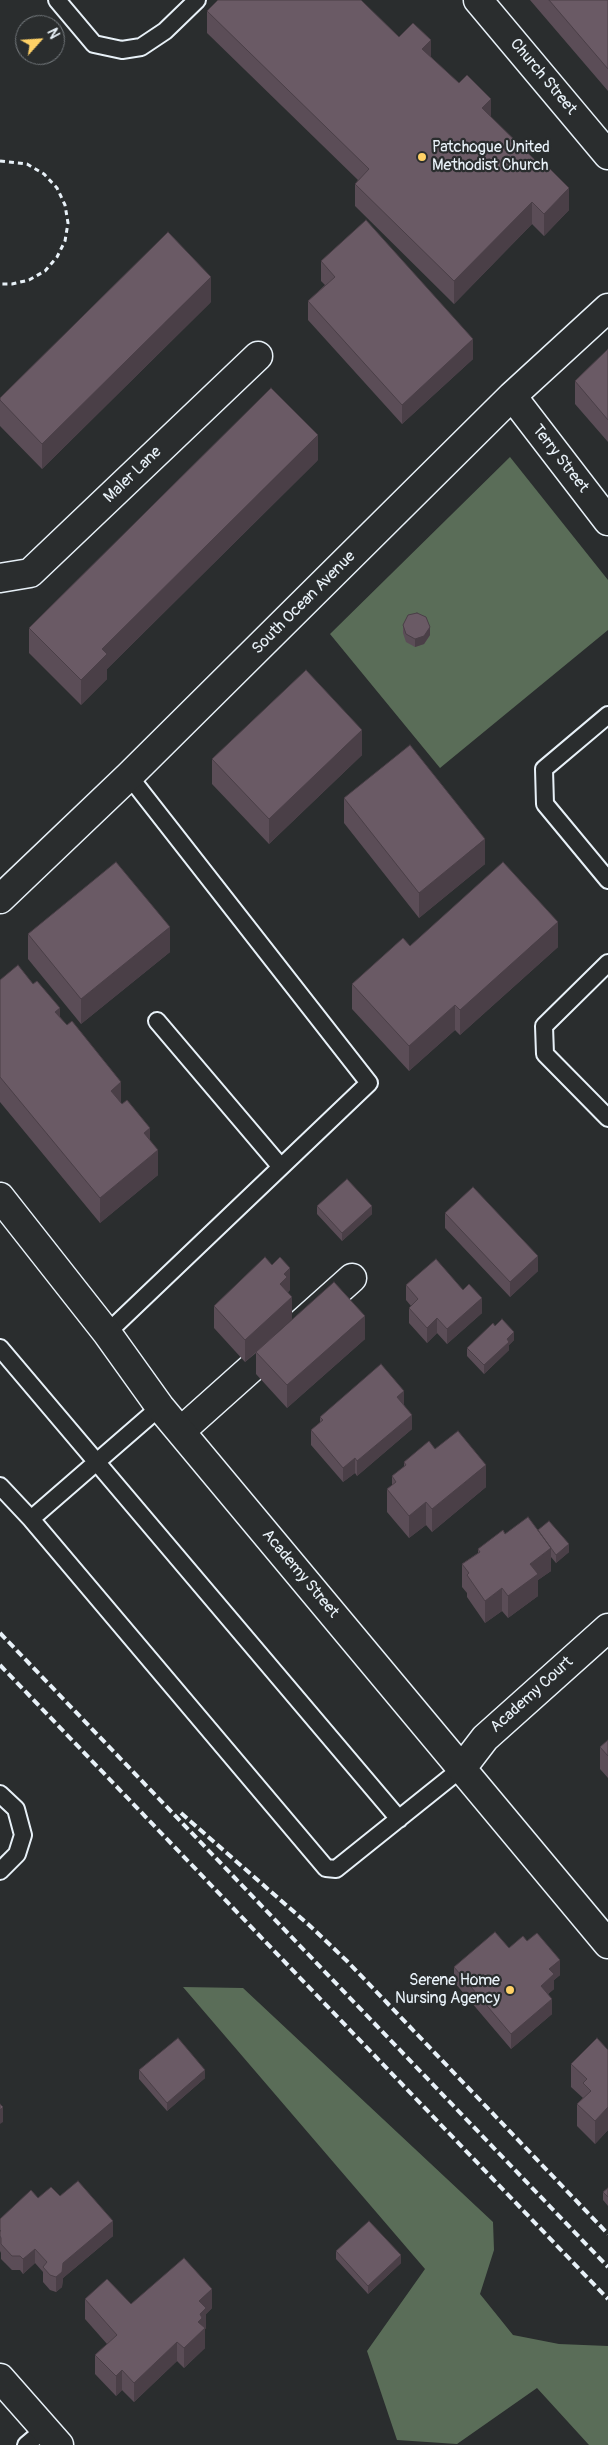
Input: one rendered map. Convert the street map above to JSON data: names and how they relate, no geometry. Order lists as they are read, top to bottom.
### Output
{
  "streets": {
    "street": [
      "Church Street",
      "Terry Street",
      "Maler Lane",
      "South Ocean Avenue",
      "Academy Street",
      "Academy Court"
    ]
  },
  "crossings": [
    ["Terry Street", "South Ocean Avenue"],
    ["Academy Street", "Academy Court"]
  ],
  "places": ["Patchogue United Methodist Church", "Serene Home Nursing Agency"],
  "north": "top right"
}
